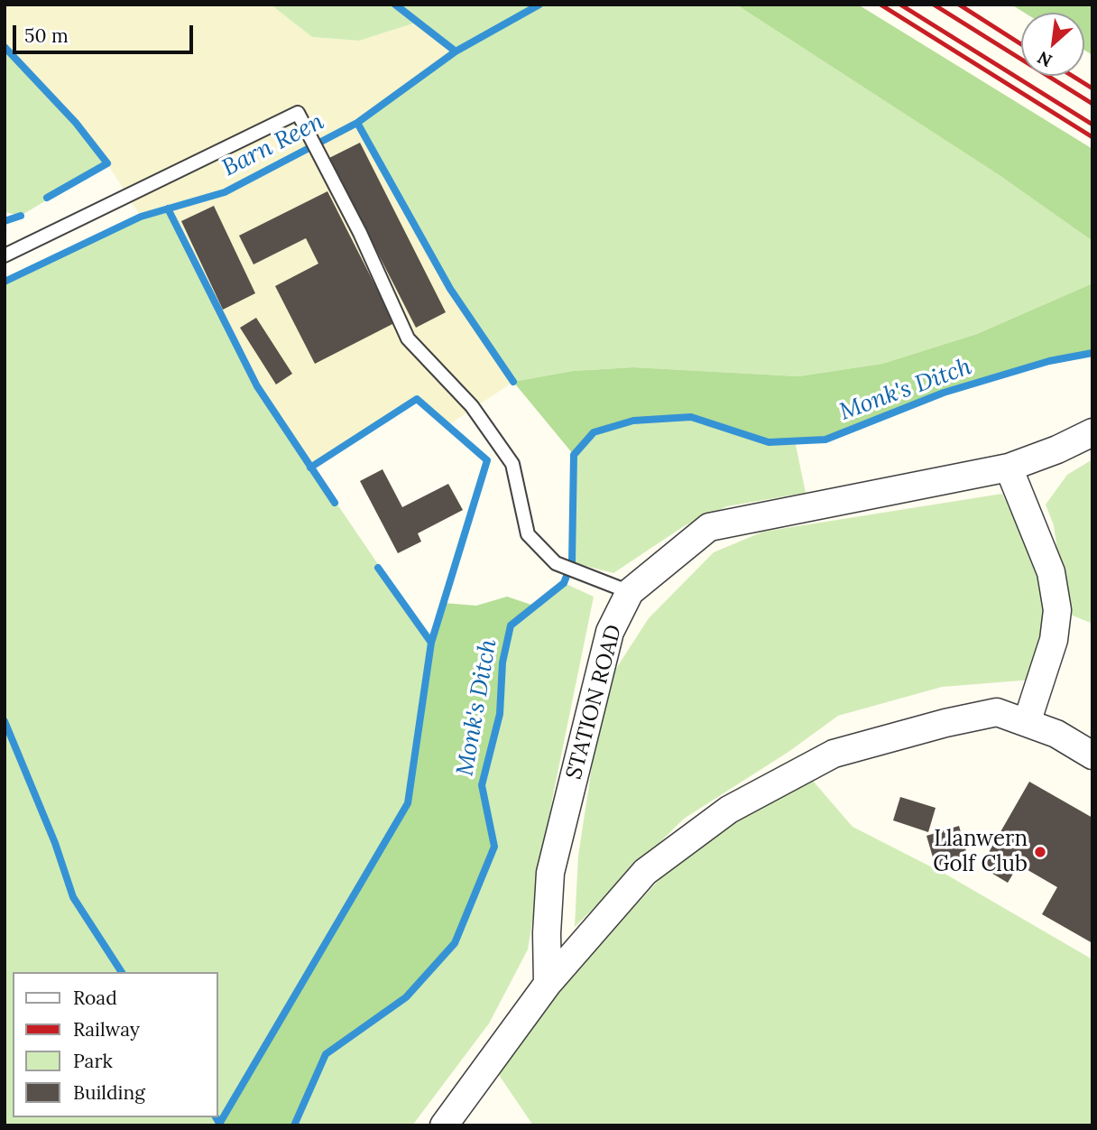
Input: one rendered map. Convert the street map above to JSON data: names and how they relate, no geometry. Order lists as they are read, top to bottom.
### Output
{
  "streets": {
    "street": ["STATION ROAD"]
  },
  "water": ["Barn Reen", "Monk's Ditch"],
  "places": ["Llanwern Golf Club"],
  "legend": [
    "Road",
    "Railway",
    "Park",
    "Building"
  ],
  "scale_bar": "50 m",
  "north": "bottom left"
}
